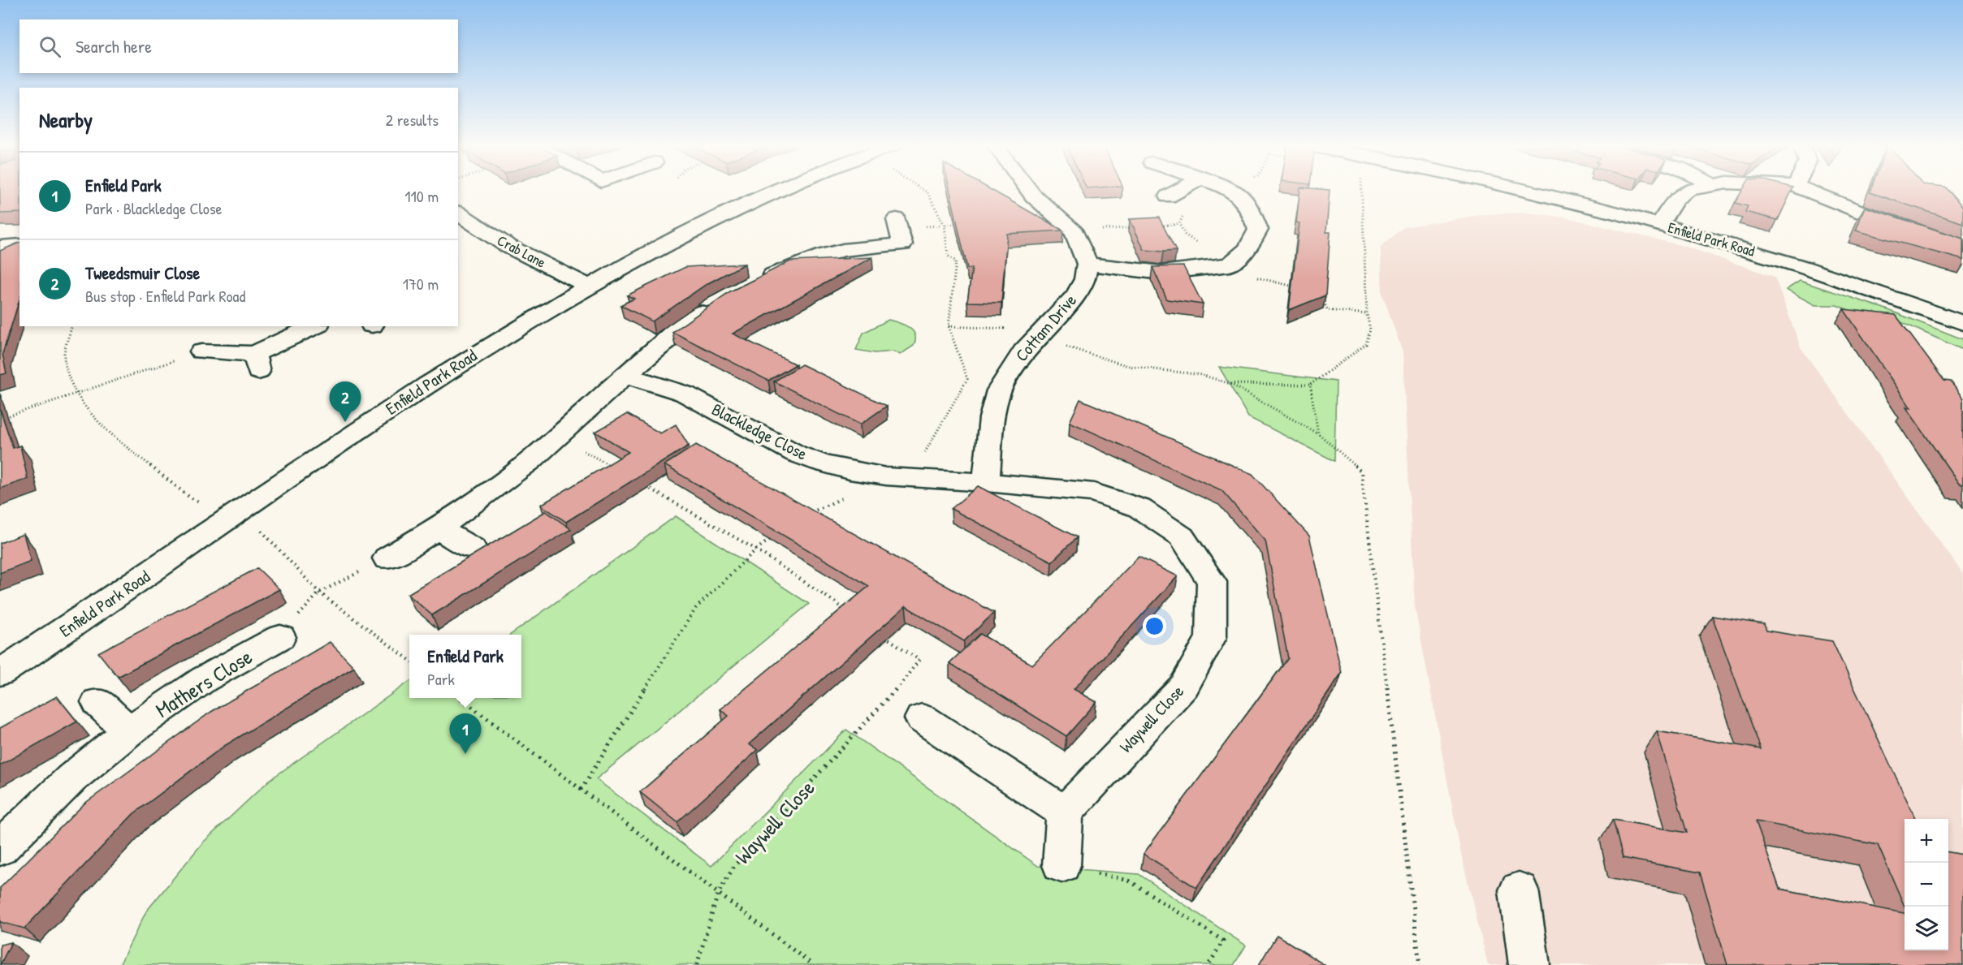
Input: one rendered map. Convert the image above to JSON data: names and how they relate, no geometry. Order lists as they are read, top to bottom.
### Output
{
  "streets": {
    "street": [
      "Enfield Park Road",
      "Crab Lane",
      "Cottam Drive",
      "Blackledge Close",
      "Mathers Close",
      "Waywell Close"
    ]
  },
  "crossings": [
    ["Enfield Park Road", "Crab Lane"],
    ["Cottam Drive", "Blackledge Close"],
    ["Cottam Drive", "Waywell Close"],
    ["Blackledge Close", "Waywell Close"]
  ],
  "page": {
    "search": "Search here",
    "heading": ["Nearby", "2 results"],
    "list": [
      {
        "mark": "1",
        "name": "Enfield Park",
        "note": "Park · Blackledge Close",
        "value": "110 m"
      },
      {
        "mark": "2",
        "name": "Tweedsmuir Close",
        "note": "Bus stop · Enfield Park Road",
        "value": "170 m"
      }
    ],
    "pins": ["2", "1"],
    "popup": ["Enfield Park", "Park"],
    "map_buttons": ["+", "−"]
  }
}
